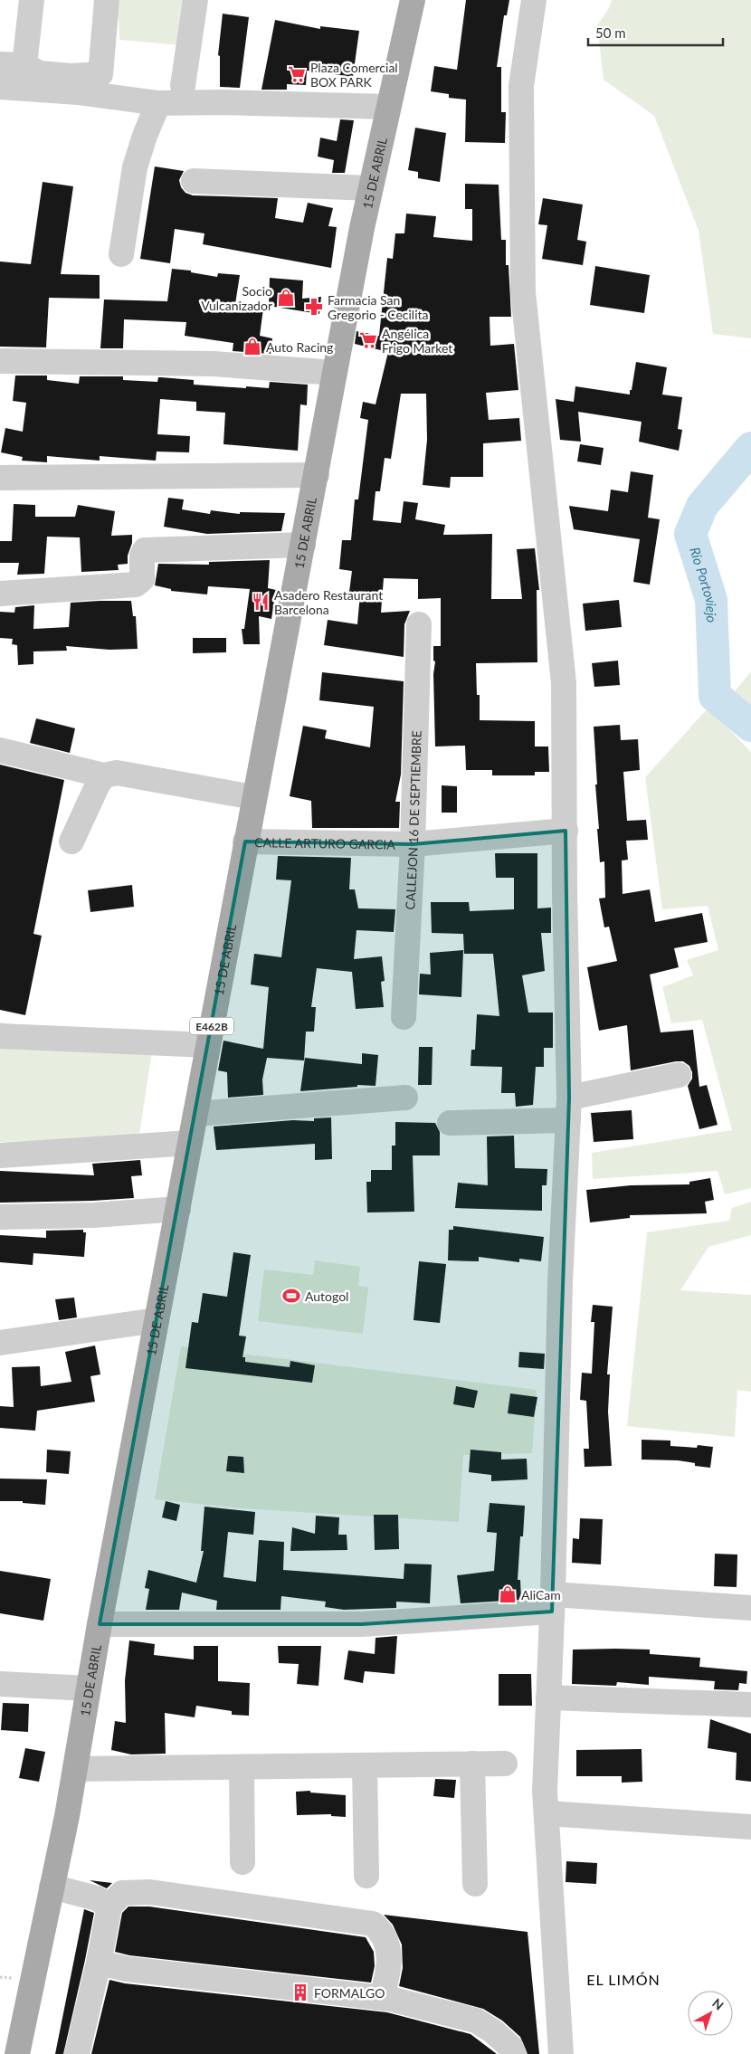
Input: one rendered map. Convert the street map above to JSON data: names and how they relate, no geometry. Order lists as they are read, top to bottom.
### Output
{
  "streets": {
    "main road": ["15 DE ABRIL", "E462B"],
    "street": ["CALLEJON 16 DE SEPTIEMBRE", "CALLE ARTURO GARCIA"]
  },
  "crossings": [
    ["15 DE ABRIL", "CALLE ARTURO GARCIA"],
    ["CALLEJON 16 DE SEPTIEMBRE", "CALLE ARTURO GARCIA"]
  ],
  "districts": ["EL LIMÓN"],
  "water": ["Río Portoviejo"],
  "places": {
    "supermarket": ["Plaza Comercial BOX PARK", "Angélica Frigo Market"],
    "shop": ["Socio Vulcanizador", "Auto Racing", "AliCam"],
    "pharmacy": ["Farmacia San Gregorio - Cecilita"],
    "restaurant": ["Asadero Restaurant Barcelona"],
    "sports": ["Autogol"],
    "building": ["FORMALGO"]
  },
  "scale_bar": "50 m",
  "north": "top right"
}
